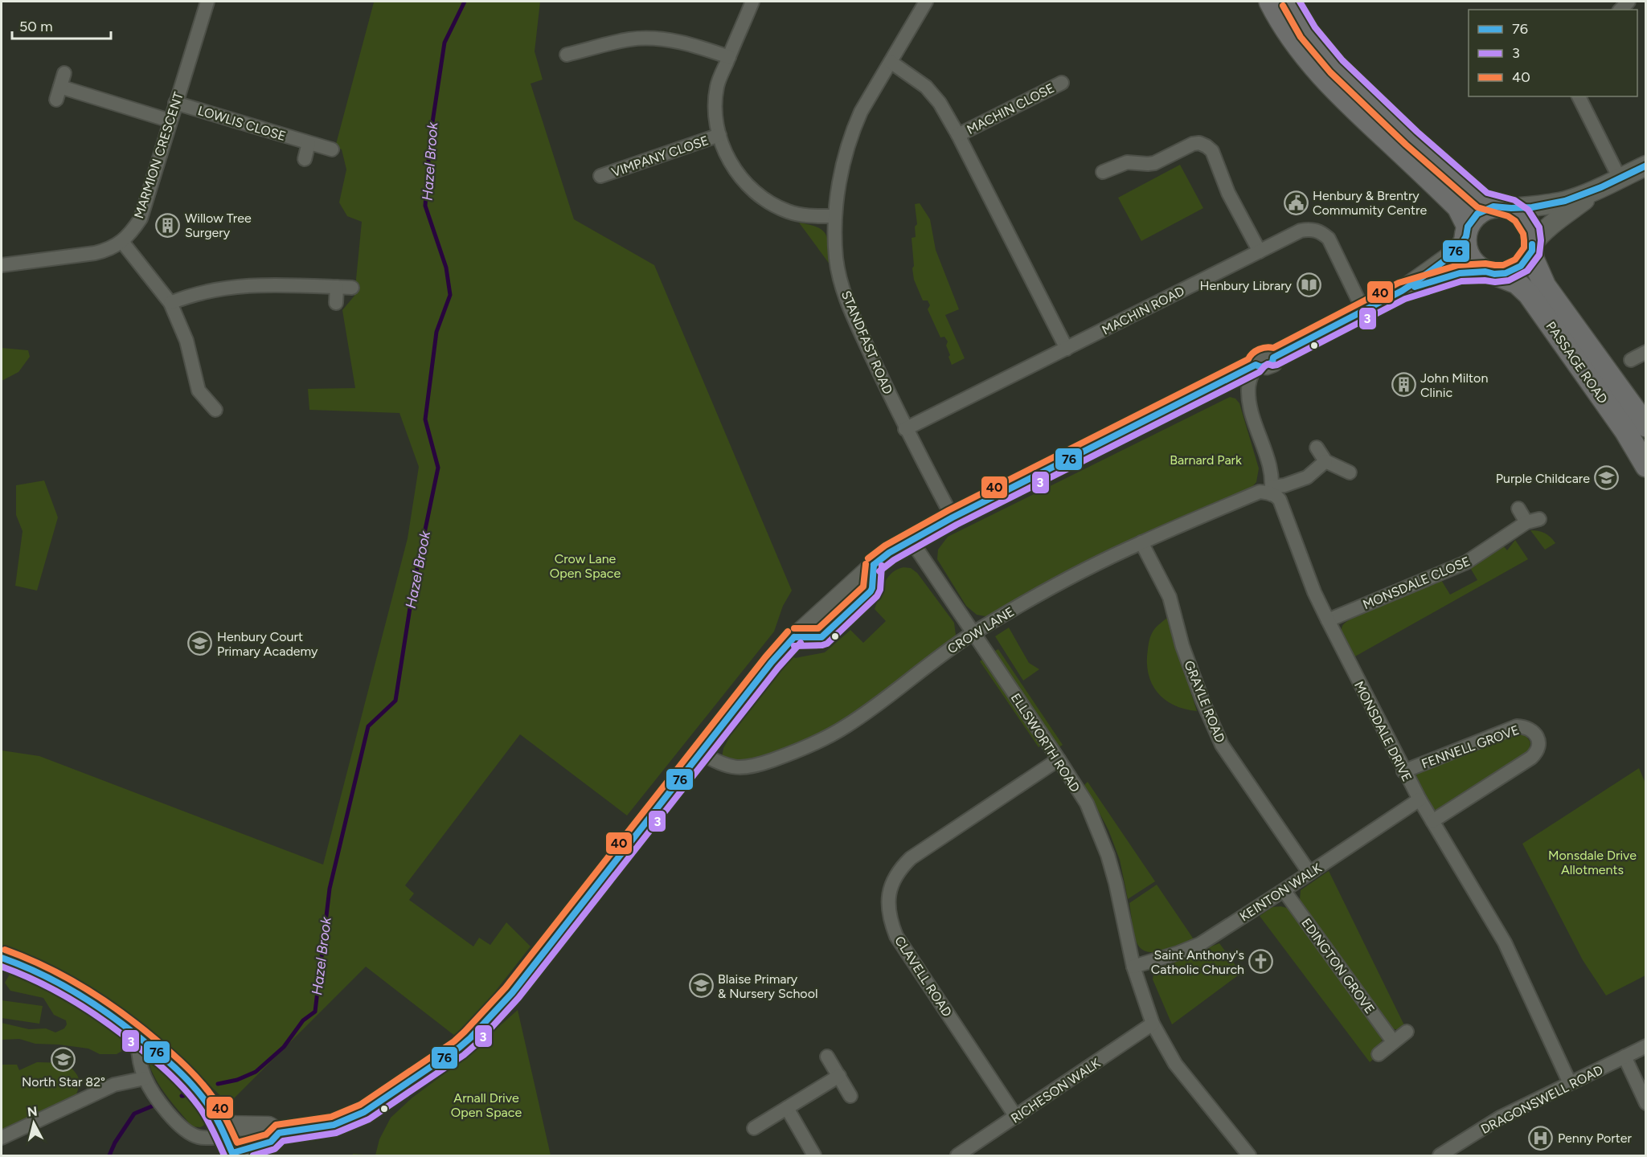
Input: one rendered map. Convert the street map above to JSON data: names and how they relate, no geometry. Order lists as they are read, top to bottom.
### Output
{
  "streets": {
    "main road": ["PASSAGE ROAD"],
    "street": [
      "MACHIN CLOSE",
      "LOWLIS CLOSE",
      "MARMION CRESCENT",
      "VIMPANY CLOSE",
      "MACHIN ROAD",
      "STANDFAST ROAD",
      "MONSDALE CLOSE",
      "CROW LANE",
      "GRAYLE ROAD",
      "MONSDALE DRIVE",
      "ELLSWORTH ROAD",
      "FENNELL GROVE",
      "KEINTON WALK",
      "EDINGTON GROVE",
      "CLAVELL ROAD",
      "RICHESON WALK",
      "DRAGONSWELL ROAD"
    ]
  },
  "crossings": [
    ["LOWLIS CLOSE", "MARMION CRESCENT"],
    ["MACHIN ROAD", "STANDFAST ROAD"],
    ["MONSDALE CLOSE", "MONSDALE DRIVE"],
    ["CROW LANE", "GRAYLE ROAD"],
    ["CROW LANE", "MONSDALE DRIVE"],
    ["CROW LANE", "ELLSWORTH ROAD"],
    ["GRAYLE ROAD", "KEINTON WALK"],
    ["MONSDALE DRIVE", "FENNELL GROVE"],
    ["MONSDALE DRIVE", "KEINTON WALK"],
    ["MONSDALE DRIVE", "DRAGONSWELL ROAD"],
    ["ELLSWORTH ROAD", "KEINTON WALK"],
    ["ELLSWORTH ROAD", "CLAVELL ROAD"],
    ["ELLSWORTH ROAD", "RICHESON WALK"],
    ["KEINTON WALK", "EDINGTON GROVE"],
    ["CLAVELL ROAD", "RICHESON WALK"]
  ],
  "water": ["Hazel Brook"],
  "parks": [
    "Barnard Park",
    "Crow Lane Open Space",
    "Monsdale Drive Allotments",
    "Arnall Drive Open Space"
  ],
  "places": {
    "public building": ["Henbury & Brentry Commumity Centre"],
    "building": ["Willow Tree Surgery", "John Milton Clinic"],
    "library": ["Henbury Library"],
    "school or university": [
      "Purple Childcare",
      "Henbury Court Primary Academy",
      "Blaise Primary & Nursery School",
      "North Star 82°"
    ],
    "church": ["Saint Anthony's Catholic Church"],
    "hospital": ["Penny Porter"]
  },
  "lines": ["transit line 3", "transit line 40", "transit line 76"],
  "legend": ["76", "3", "40"],
  "scale_bar": "50 m",
  "north": "top"
}
